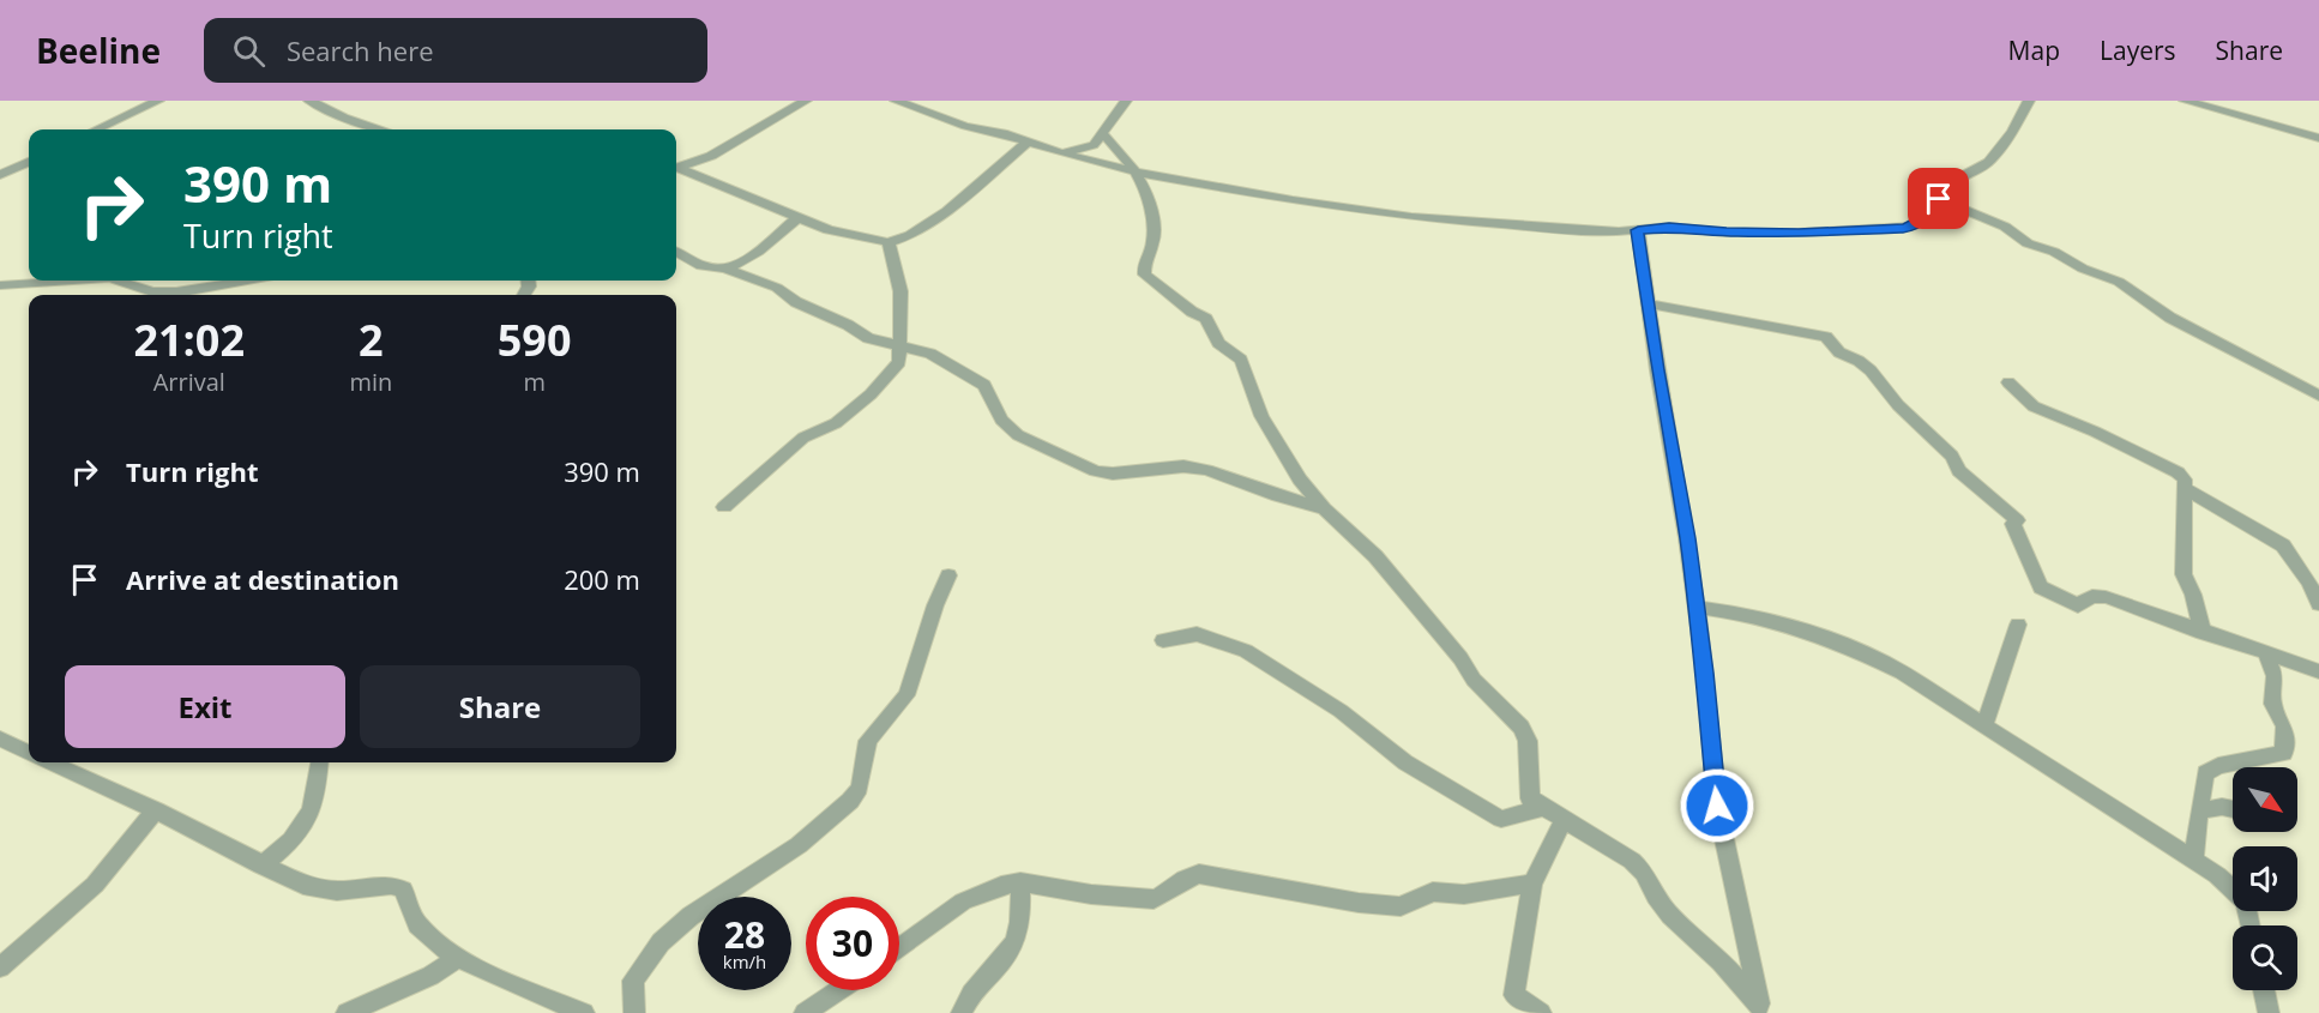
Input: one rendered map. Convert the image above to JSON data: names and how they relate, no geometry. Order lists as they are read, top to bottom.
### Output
{
  "north": "bottom right",
  "page": {
    "header": "Beeline",
    "search": "Search here",
    "nav": ["Map", "Layers", "Share"],
    "turn": ["390 m", "Turn right"],
    "eta": [
      "21:02",
      "Arrival",
      "2",
      "min",
      "590",
      "m"
    ],
    "list": [
      {
        "name": "Turn right",
        "value": "390 m"
      },
      {
        "name": "Arrive at destination",
        "value": "200 m"
      }
    ],
    "buttons": ["Exit", "Share"],
    "speed": "28 km/h",
    "limit": "30"
  }
}
